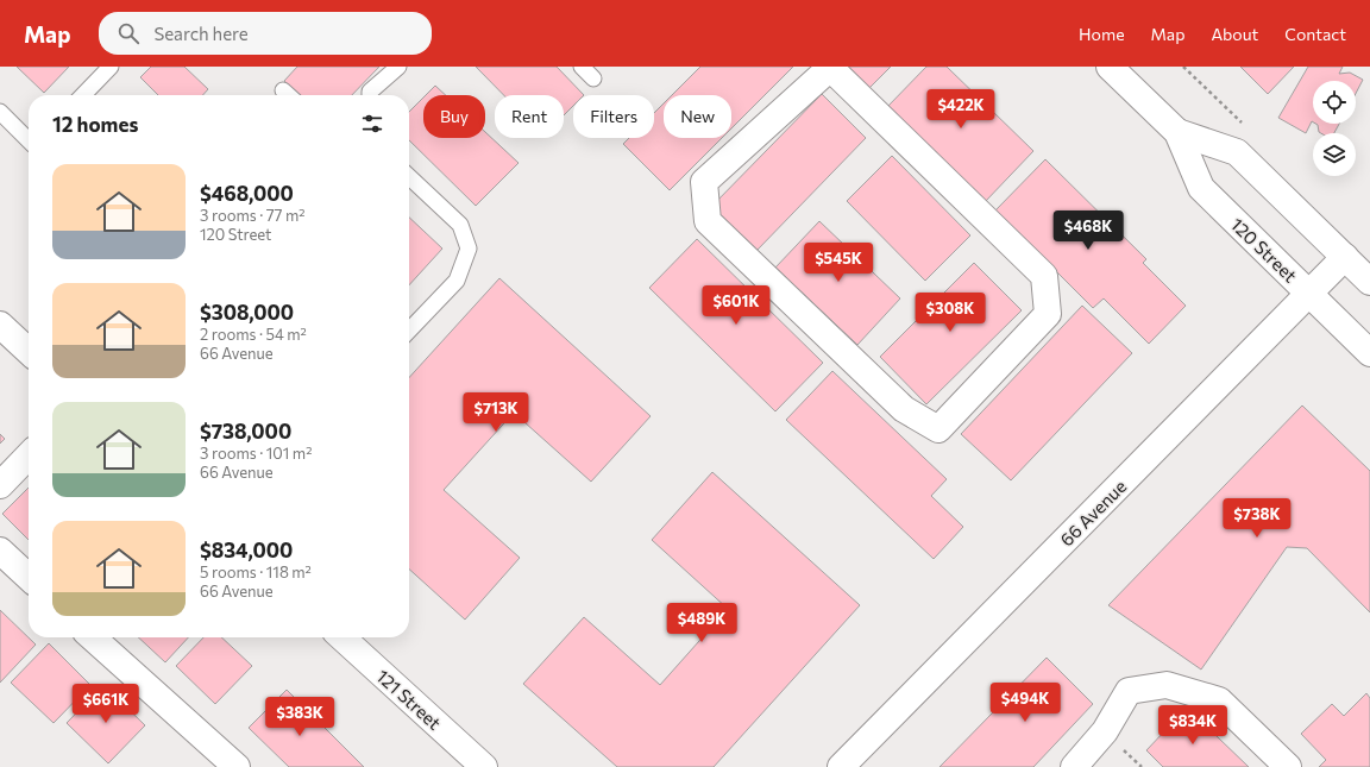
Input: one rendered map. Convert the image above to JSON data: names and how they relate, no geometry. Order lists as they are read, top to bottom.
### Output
{
  "streets": {
    "street": ["120 Street", "66 Avenue", "121 Street"]
  },
  "crossings": [
    ["120 Street", "66 Avenue"]
  ],
  "page": {
    "header": "Map",
    "search": "Search here",
    "nav": [
      "Home",
      "Map",
      "About",
      "Contact"
    ],
    "price": [
      "$422K",
      "$468K",
      "$545K",
      "$601K",
      "$308K",
      "$713K",
      "$738K",
      "$489K",
      "$494K",
      "$661K",
      "$383K",
      "$834K"
    ],
    "chip": [
      "Buy",
      "Rent",
      "Filters",
      "New"
    ],
    "heading": "12 homes",
    "list": [
      {
        "name": "$468,000",
        "note": "3 rooms · 77 m² · 120 Street"
      },
      {
        "name": "$308,000",
        "note": "2 rooms · 54 m² · 66 Avenue"
      },
      {
        "name": "$738,000",
        "note": "3 rooms · 101 m² · 66 Avenue"
      },
      {
        "name": "$834,000",
        "note": "5 rooms · 118 m² · 66 Avenue"
      }
    ]
  }
}
